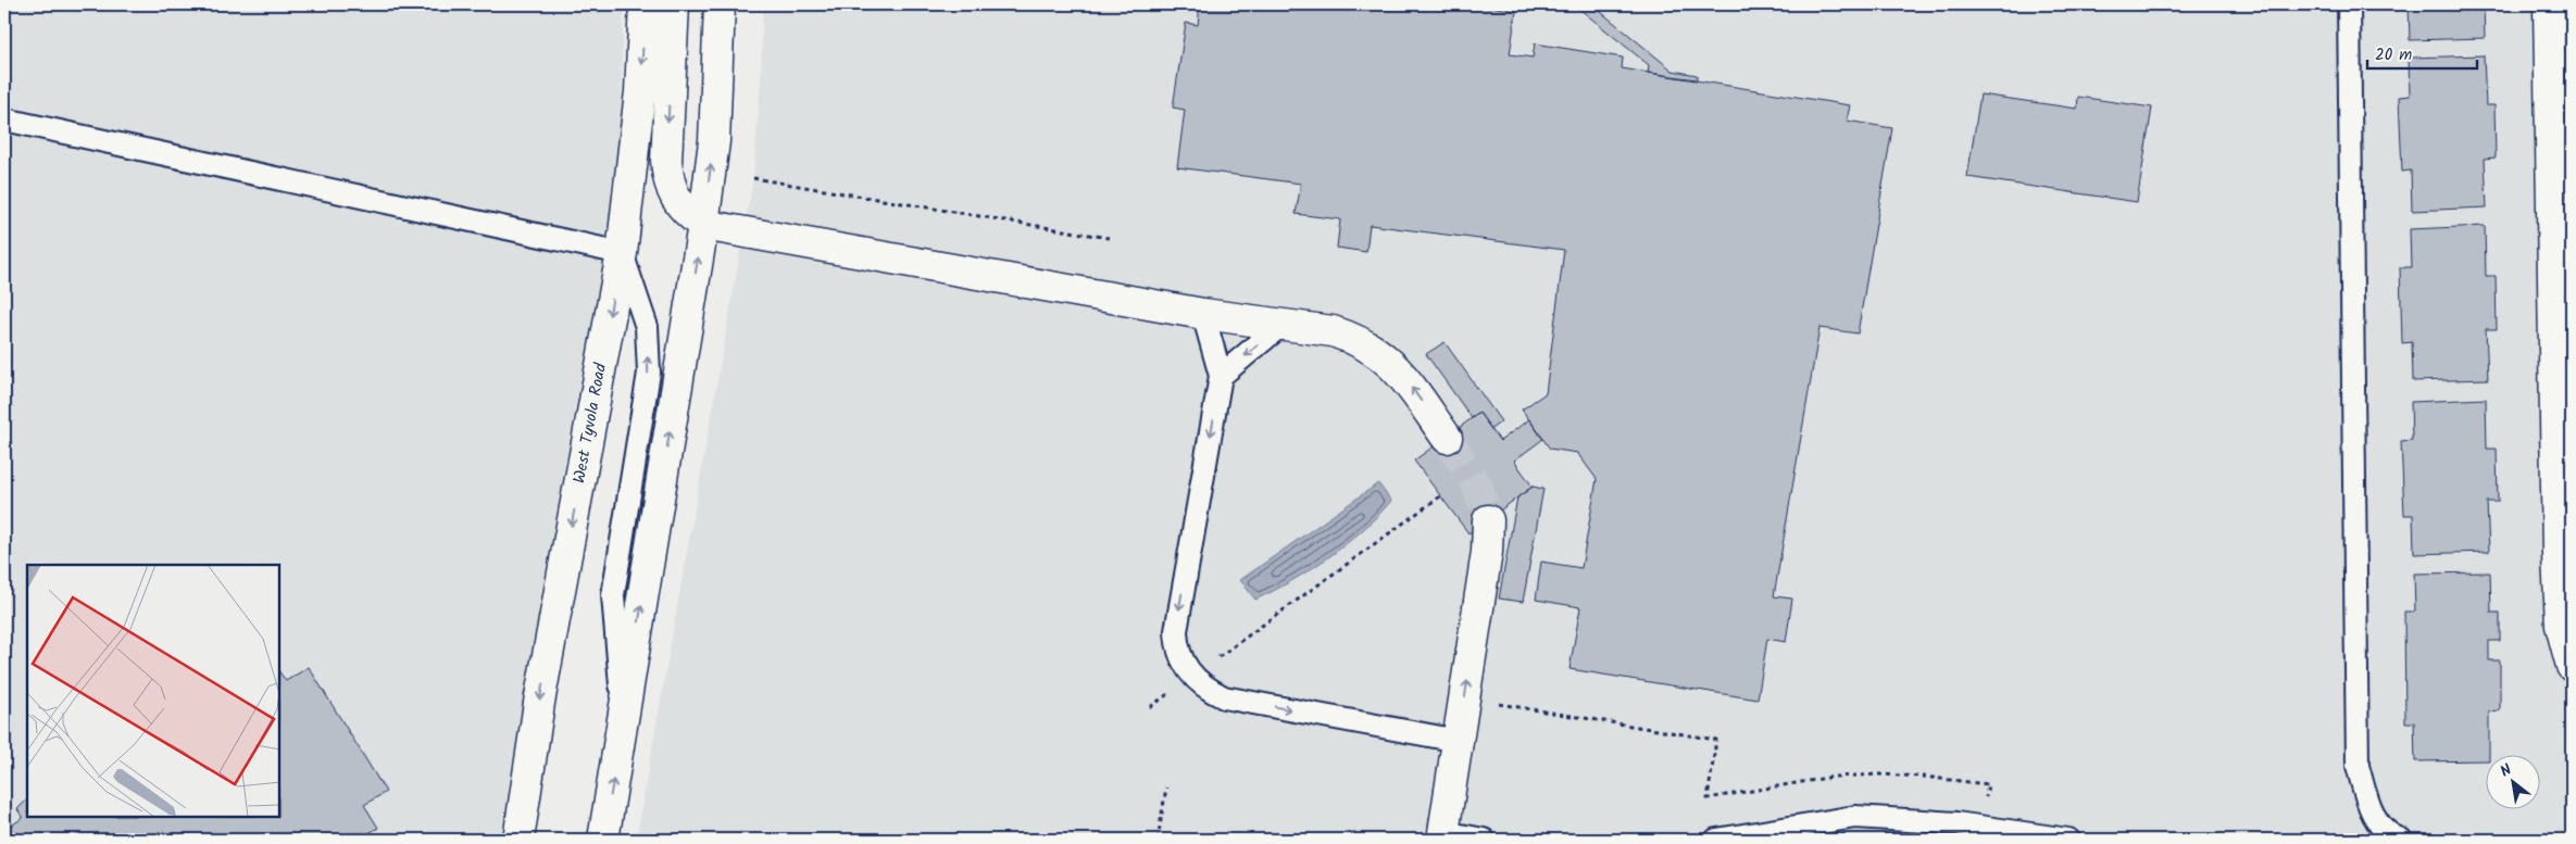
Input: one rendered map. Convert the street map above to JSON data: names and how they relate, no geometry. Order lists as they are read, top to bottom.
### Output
{
  "streets": {
    "main road": ["West Tyvola Road"]
  },
  "scale_bar": "20 m",
  "north": "top left"
}
